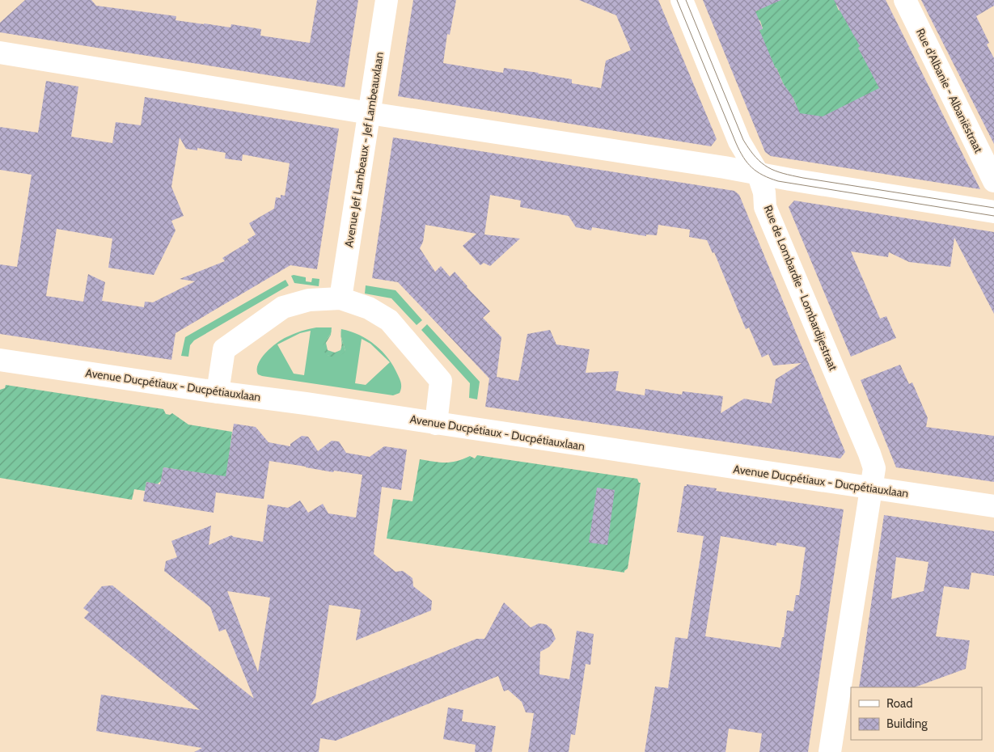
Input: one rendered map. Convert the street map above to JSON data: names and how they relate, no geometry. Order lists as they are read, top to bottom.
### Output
{
  "streets": {
    "street": [
      "Rue d'Albanie - Albaniëstraat",
      "Avenue Jef Lambeaux - Jef Lambeauxlaan",
      "Rue de Lombardie - Lombardijestraat",
      "Avenue Ducpétiaux - Ducpétiauxlaan"
    ]
  },
  "crossings": [
    ["Rue de Lombardie - Lombardijestraat", "Avenue Ducpétiaux - Ducpétiauxlaan"]
  ],
  "legend": ["Road", "Building"]
}
